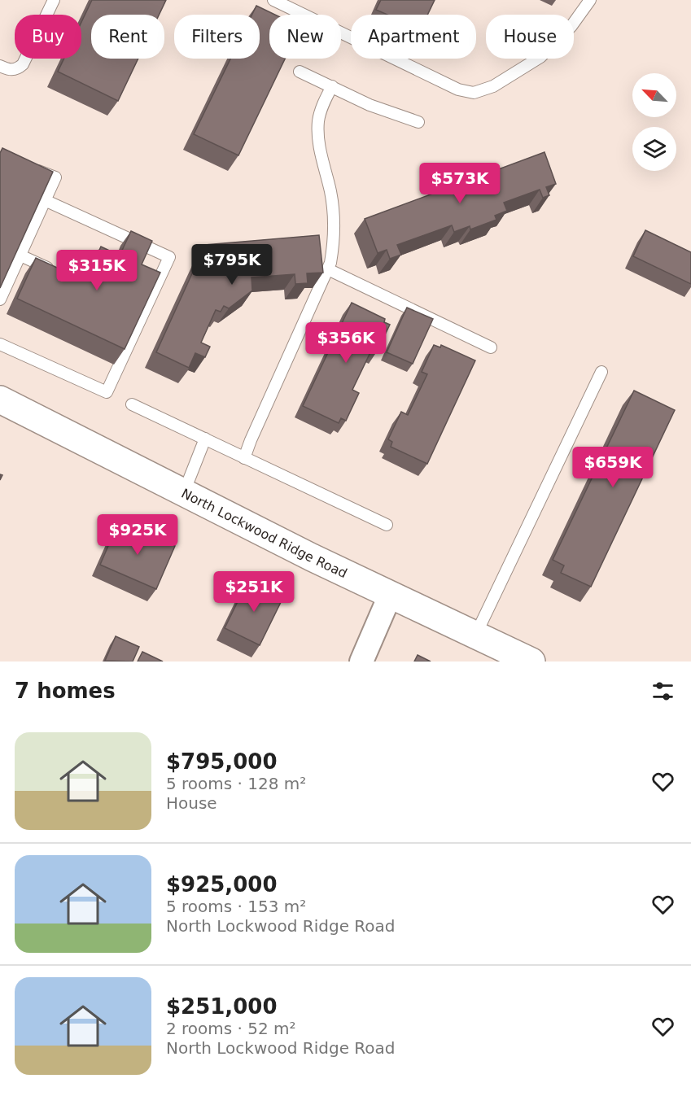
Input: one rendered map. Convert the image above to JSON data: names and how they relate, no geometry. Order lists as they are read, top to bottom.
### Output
{
  "streets": {
    "street": ["North Lockwood Ridge Road"]
  },
  "north": "top left",
  "page": {
    "chip": [
      "Buy",
      "Rent",
      "Filters",
      "New",
      "Apartment",
      "House"
    ],
    "price": [
      "$573K",
      "$795K",
      "$315K",
      "$356K",
      "$659K",
      "$925K",
      "$251K"
    ],
    "heading": "7 homes",
    "list": [
      {
        "name": "$795,000",
        "note": "5 rooms · 128 m² · House"
      },
      {
        "name": "$925,000",
        "note": "5 rooms · 153 m² · North Lockwood Ridge Road"
      },
      {
        "name": "$251,000",
        "note": "2 rooms · 52 m² · North Lockwood Ridge Road"
      }
    ]
  }
}
